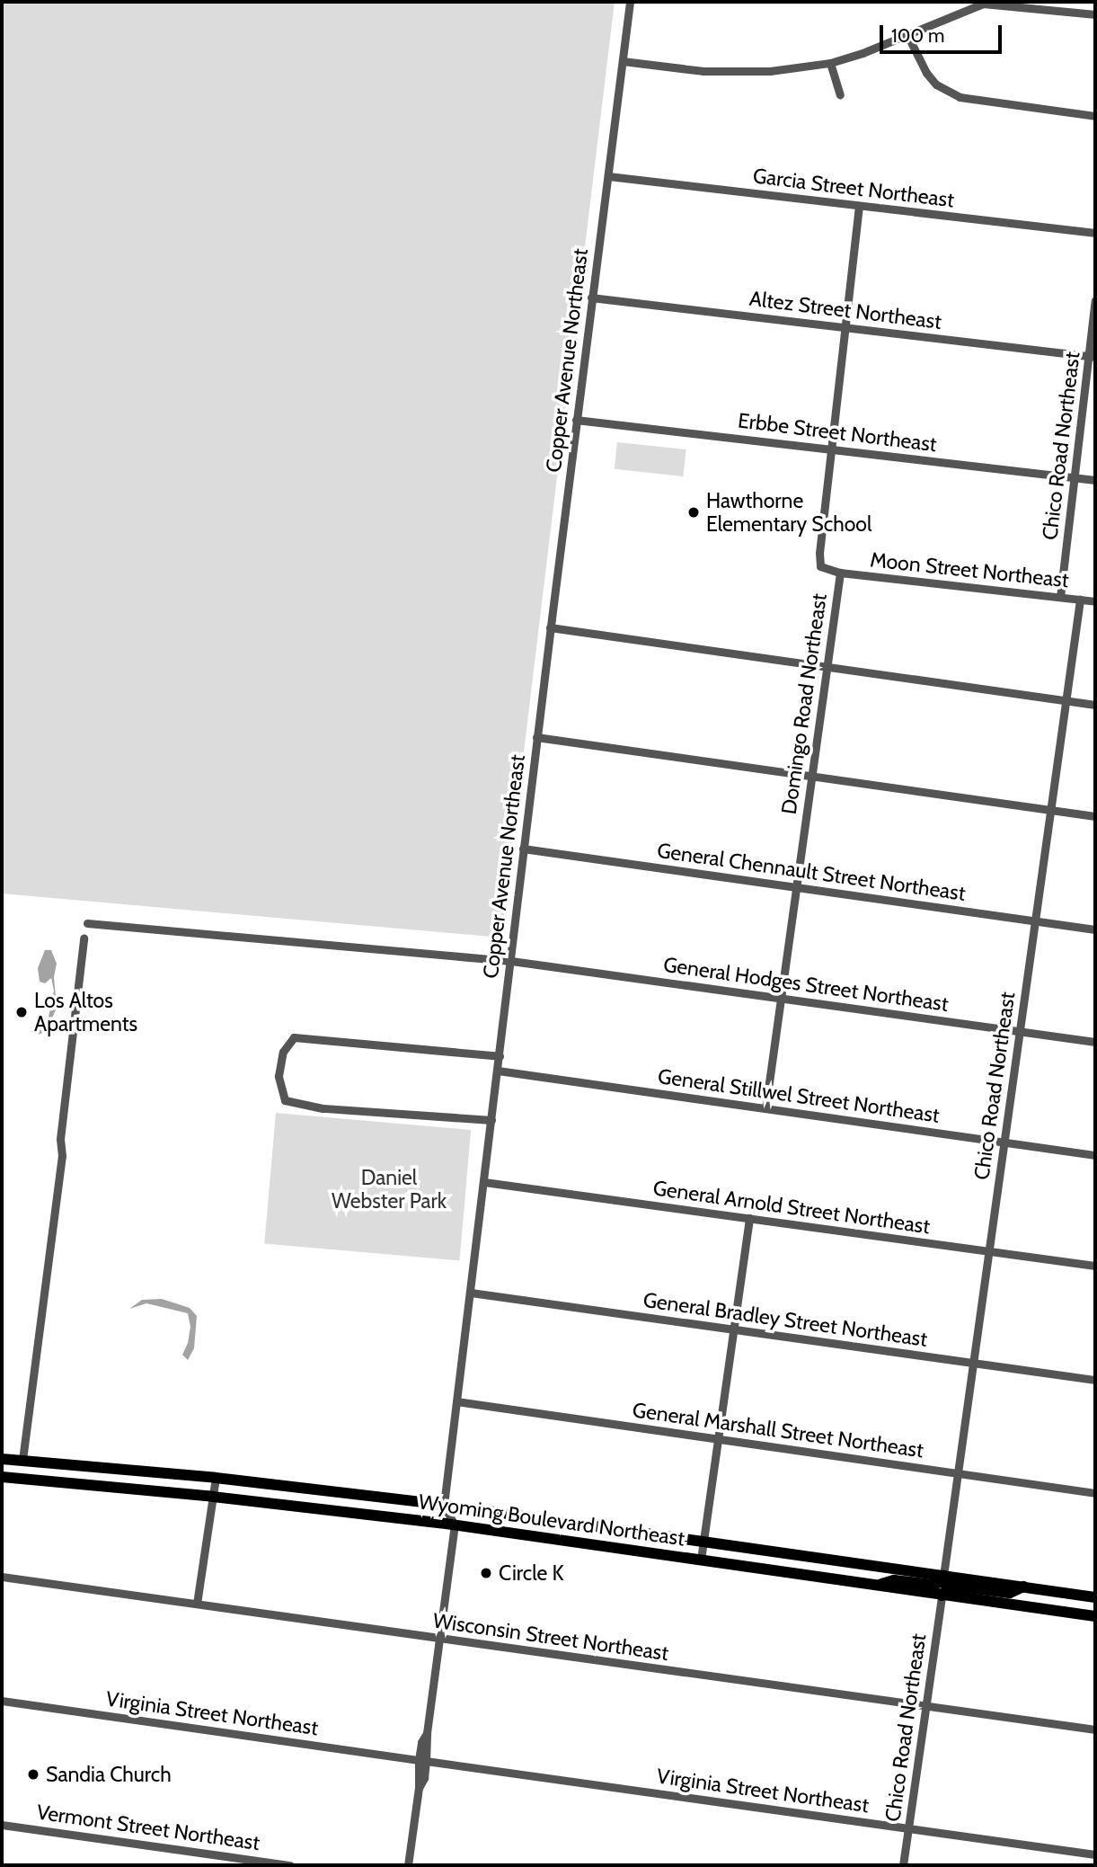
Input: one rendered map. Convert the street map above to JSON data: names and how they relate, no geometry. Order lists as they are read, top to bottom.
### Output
{
  "streets": {
    "main road": ["Wyoming Boulevard Northeast"],
    "street": [
      "Garcia Street Northeast",
      "Altez Street Northeast",
      "Copper Avenue Northeast",
      "Erbbe Street Northeast",
      "Chico Road Northeast",
      "Moon Street Northeast",
      "Domingo Road Northeast",
      "General Chennault Street Northeast",
      "General Hodges Street Northeast",
      "General Stillwel Street Northeast",
      "General Arnold Street Northeast",
      "General Bradley Street Northeast",
      "General Marshall Street Northeast",
      "Wisconsin Street Northeast",
      "Virginia Street Northeast",
      "Vermont Street Northeast"
    ]
  },
  "crossings": [
    ["Garcia Street Northeast", "Copper Avenue Northeast"],
    ["Garcia Street Northeast", "Domingo Road Northeast"],
    ["Altez Street Northeast", "Copper Avenue Northeast"],
    ["Altez Street Northeast", "Chico Road Northeast"],
    ["Altez Street Northeast", "Domingo Road Northeast"],
    ["Copper Avenue Northeast", "Erbbe Street Northeast"],
    ["Copper Avenue Northeast", "General Chennault Street Northeast"],
    ["Copper Avenue Northeast", "General Hodges Street Northeast"],
    ["Copper Avenue Northeast", "General Stillwel Street Northeast"],
    ["Copper Avenue Northeast", "General Arnold Street Northeast"],
    ["Copper Avenue Northeast", "General Bradley Street Northeast"],
    ["Copper Avenue Northeast", "General Marshall Street Northeast"],
    ["Copper Avenue Northeast", "Wyoming Boulevard Northeast"],
    ["Erbbe Street Northeast", "Chico Road Northeast"],
    ["Erbbe Street Northeast", "Domingo Road Northeast"],
    ["Chico Road Northeast", "Moon Street Northeast"],
    ["Chico Road Northeast", "General Chennault Street Northeast"],
    ["Chico Road Northeast", "General Hodges Street Northeast"],
    ["Chico Road Northeast", "General Stillwel Street Northeast"],
    ["Chico Road Northeast", "General Arnold Street Northeast"],
    ["Chico Road Northeast", "General Bradley Street Northeast"],
    ["Chico Road Northeast", "General Marshall Street Northeast"],
    ["Chico Road Northeast", "Wyoming Boulevard Northeast"],
    ["Chico Road Northeast", "Wisconsin Street Northeast"],
    ["Chico Road Northeast", "Virginia Street Northeast"],
    ["Moon Street Northeast", "Domingo Road Northeast"],
    ["Domingo Road Northeast", "General Chennault Street Northeast"],
    ["Domingo Road Northeast", "General Hodges Street Northeast"],
    ["Domingo Road Northeast", "General Stillwel Street Northeast"]
  ],
  "parks": ["Daniel Webster Park"],
  "places": [
    "Hawthorne Elementary School",
    "Los Altos Apartments",
    "Circle K",
    "Sandia Church"
  ],
  "scale_bar": "100 m"
}
